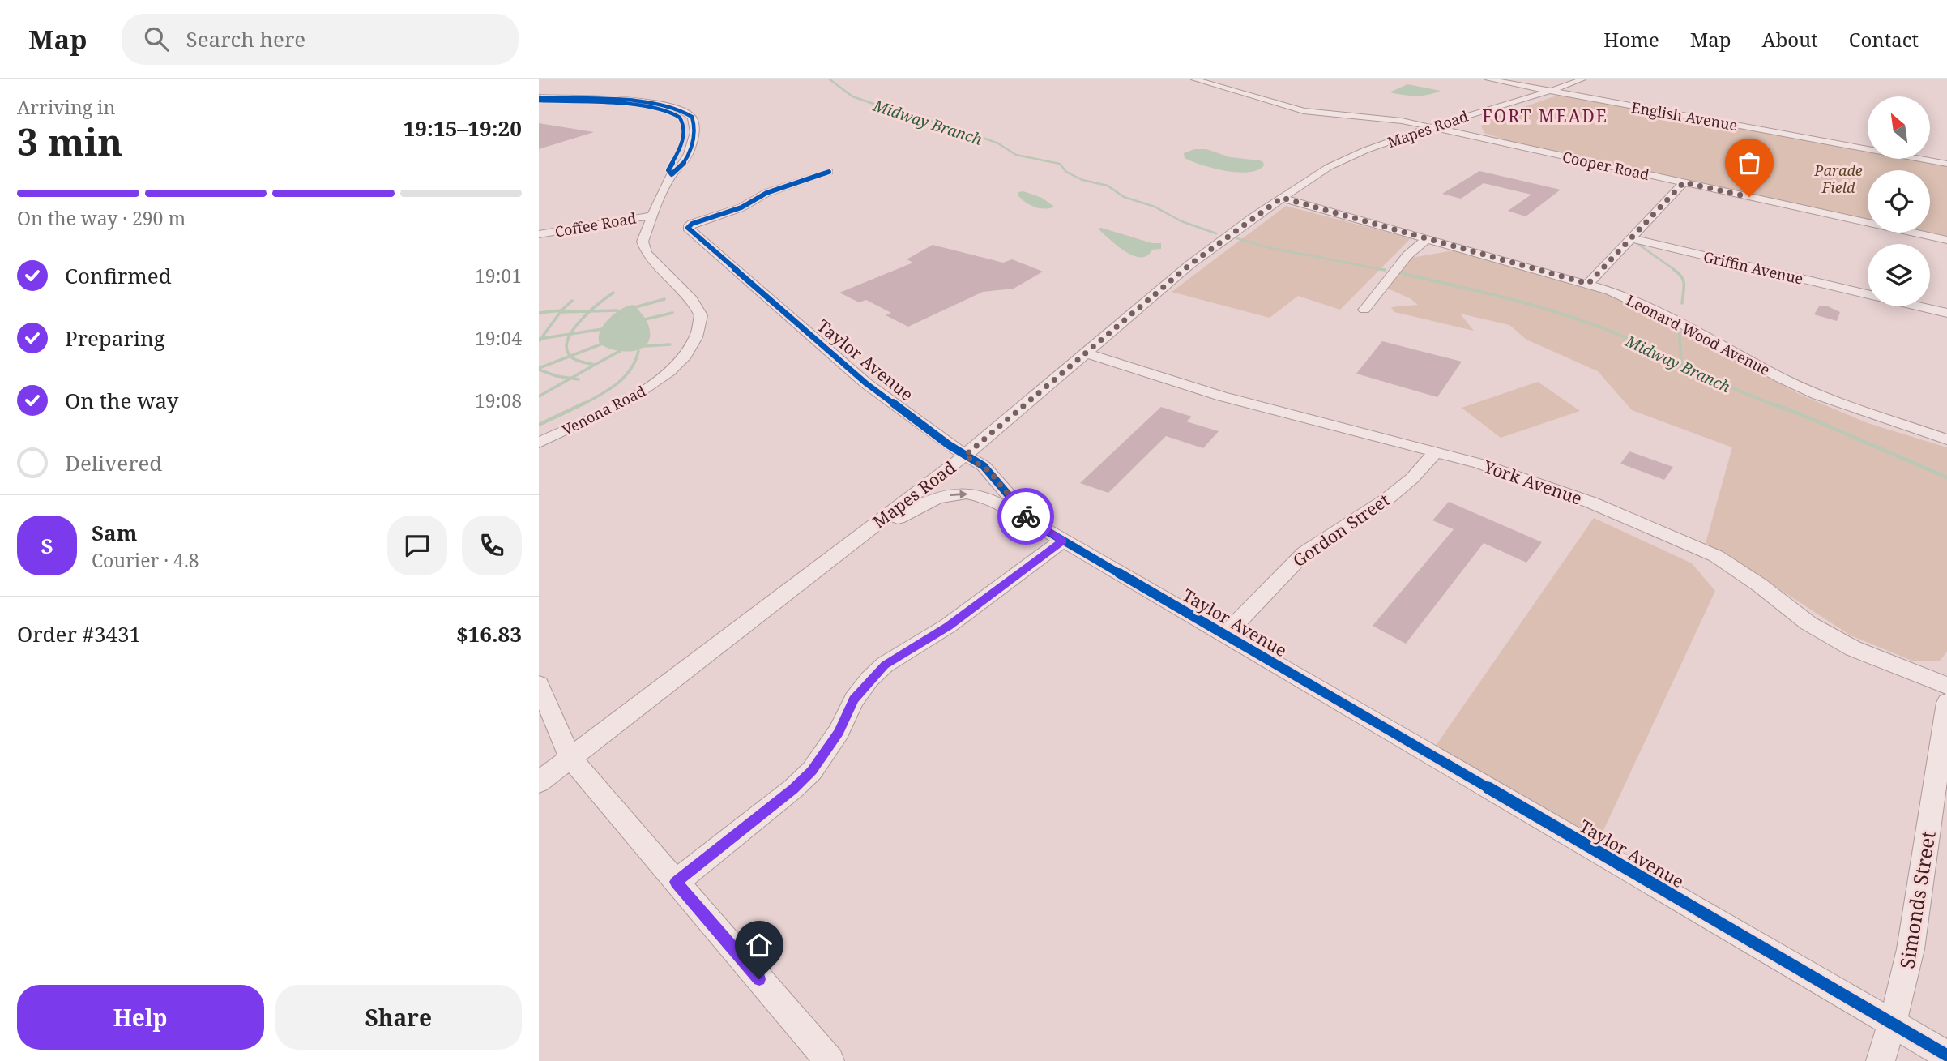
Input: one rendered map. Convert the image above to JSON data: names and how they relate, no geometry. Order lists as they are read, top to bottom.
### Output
{
  "streets": {
    "street": [
      "English Avenue",
      "Mapes Road",
      "Cooper Road",
      "Coffee Road",
      "Griffin Avenue",
      "Leonard Wood Avenue",
      "Taylor Avenue",
      "Venona Road",
      "York Avenue",
      "Gordon Street",
      "Simonds Street"
    ]
  },
  "crossings": [
    ["English Avenue", "Mapes Road"],
    ["Mapes Road", "Cooper Road"],
    ["Mapes Road", "Leonard Wood Avenue"],
    ["Mapes Road", "Taylor Avenue"],
    ["Mapes Road", "York Avenue"],
    ["Coffee Road", "Venona Road"],
    ["Taylor Avenue", "Gordon Street"],
    ["Taylor Avenue", "Simonds Street"],
    ["York Avenue", "Gordon Street"]
  ],
  "districts": ["FORT MEADE"],
  "water": ["Midway Branch"],
  "parks": ["Parade Field"],
  "north": "top left",
  "page": {
    "header": "Map",
    "search": "Search here",
    "nav": [
      "Home",
      "Map",
      "About",
      "Contact"
    ],
    "heading": ["3 min", "Arriving in", "19:15–19:20"],
    "panel": [
      "Sam",
      "Courier · 4.8",
      "Order #3431",
      "$16.83"
    ],
    "bar": "On the way · 290 m",
    "list": [
      ["Confirmed", "19:01"],
      ["Preparing", "19:04"],
      ["On the way", "19:08"],
      "Delivered"
    ],
    "round": "S",
    "buttons": ["Help", "Share"]
  }
}
